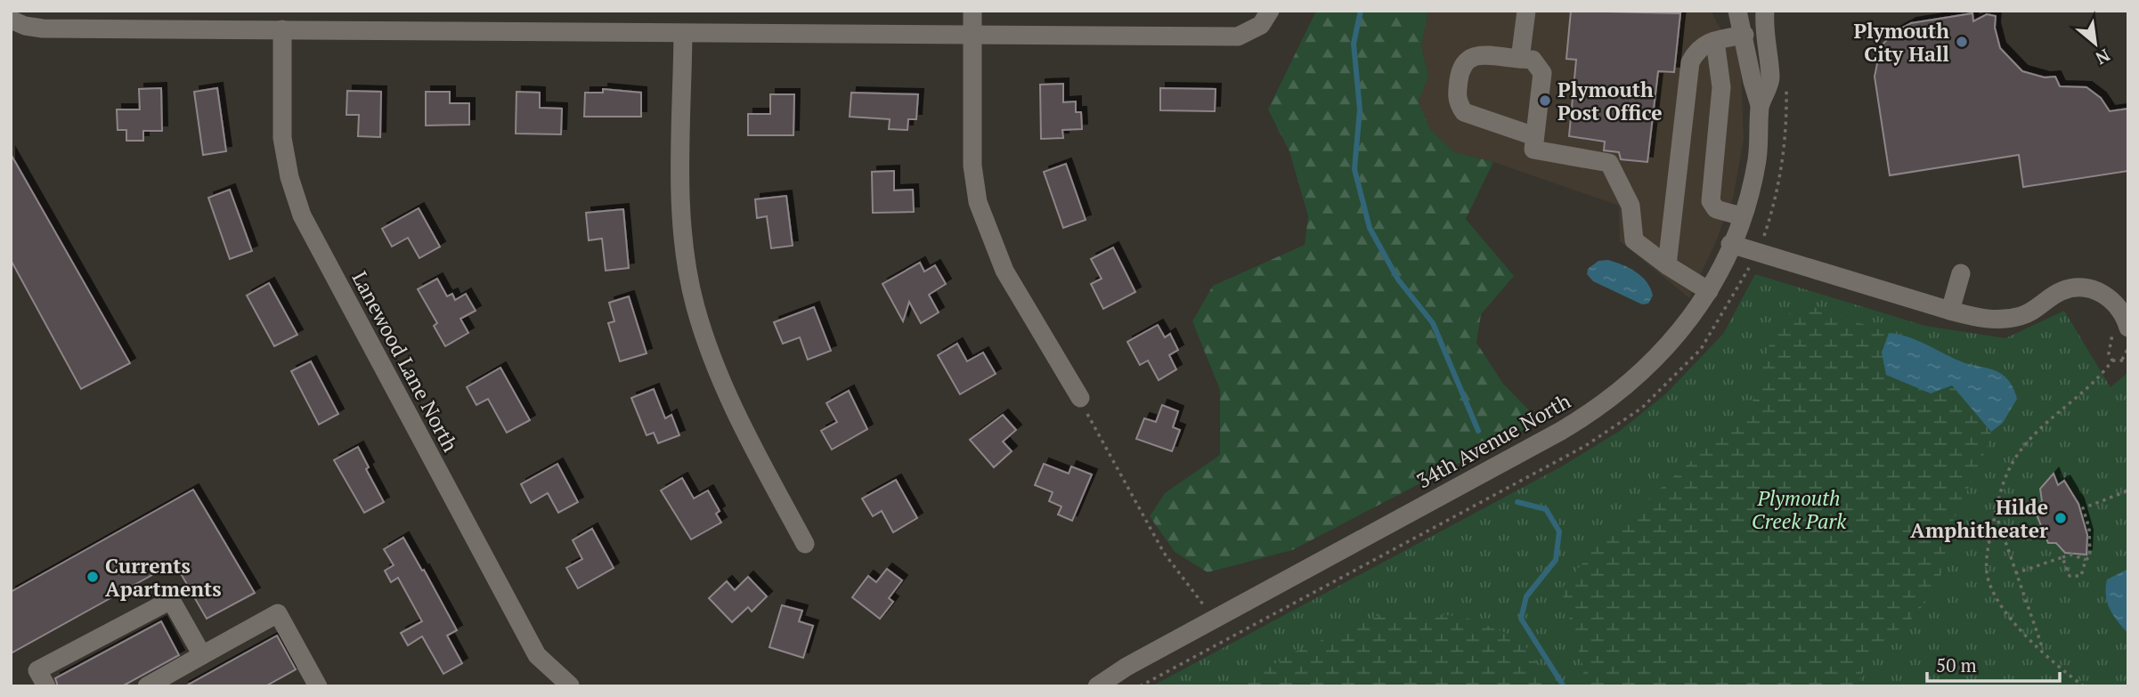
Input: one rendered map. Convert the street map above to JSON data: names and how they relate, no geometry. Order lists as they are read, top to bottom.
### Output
{
  "streets": {
    "street": ["Lanewood Lane North", "34th Avenue North"]
  },
  "parks": ["Plymouth Creek Park"],
  "places": [
    "Plymouth City Hall",
    "Plymouth Post Office",
    "Hilde Amphitheater",
    "Currents Apartments"
  ],
  "scale_bar": "50 m",
  "north": "bottom right"
}
